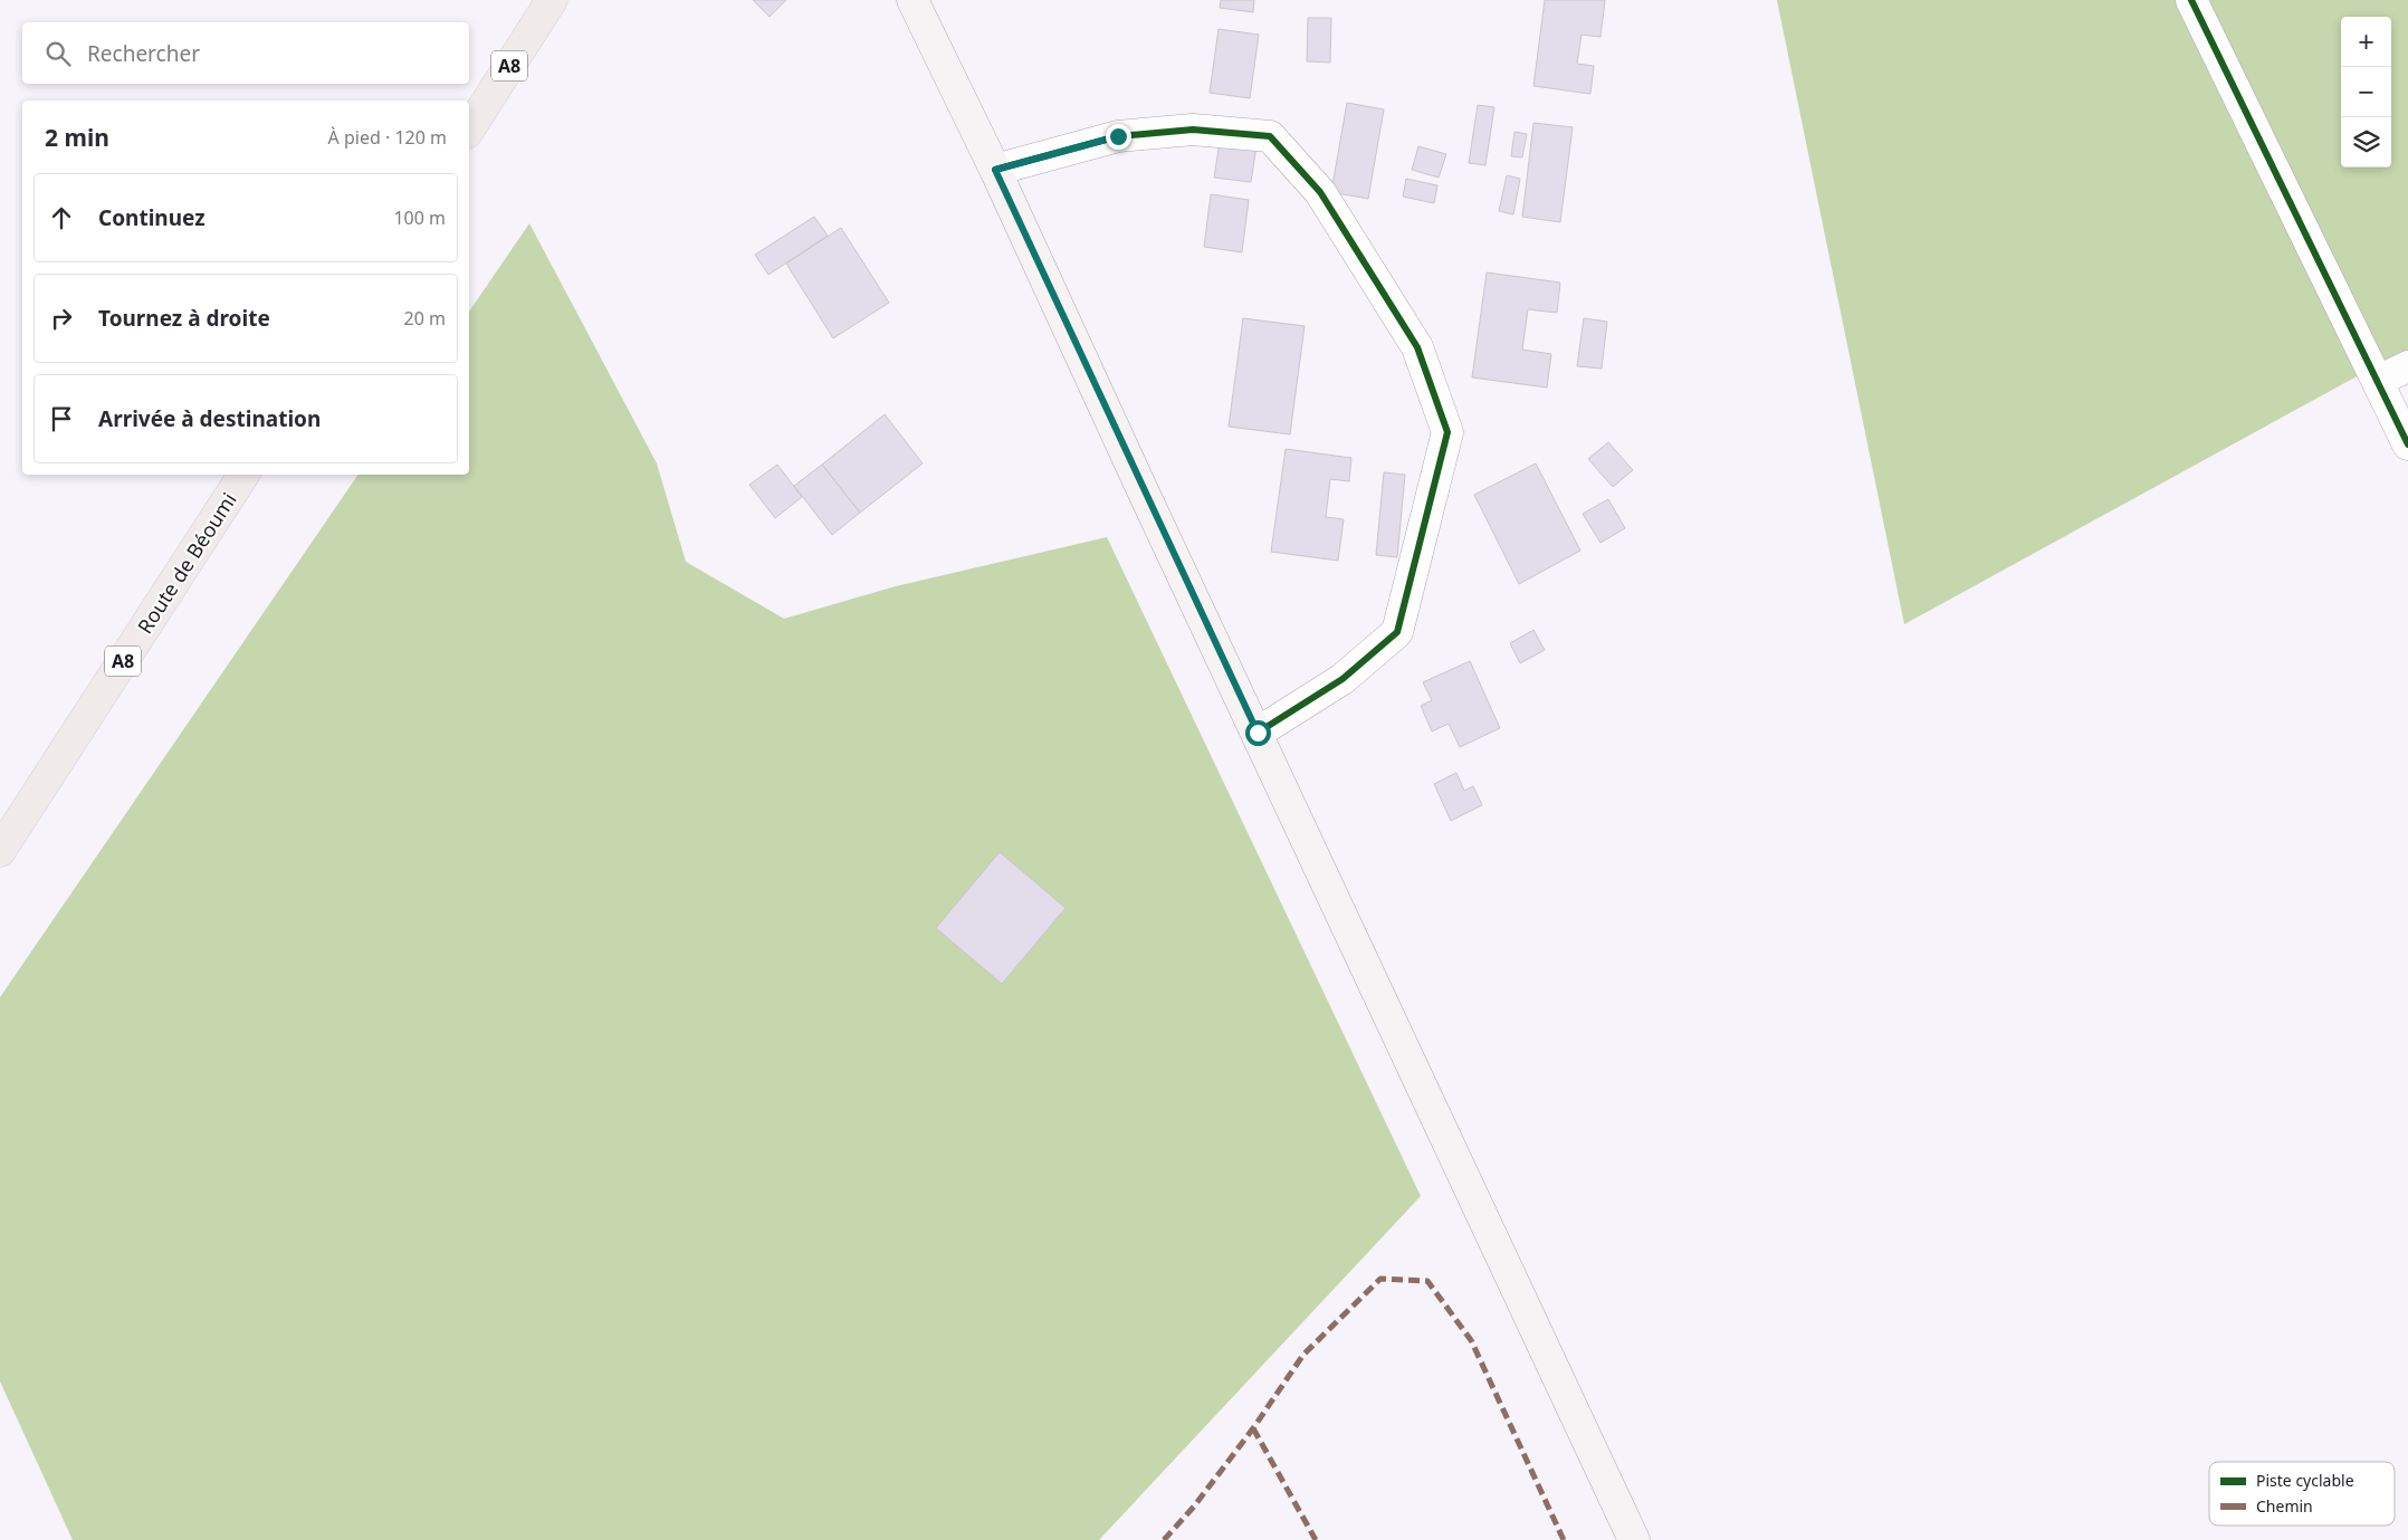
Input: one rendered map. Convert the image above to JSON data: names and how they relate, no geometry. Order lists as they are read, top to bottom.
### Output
{
  "streets": {
    "main road": ["A8", "Route de Béoumi"]
  },
  "legend": ["Piste cyclable", "Chemin"],
  "page": {
    "map_buttons": ["+", "−"],
    "search": "Rechercher",
    "heading": ["2 min", "À pied · 120 m"],
    "list": [
      ["Continuez", "100 m"],
      ["Tournez à droite", "20 m"],
      "Arrivée à destination"
    ]
  }
}
